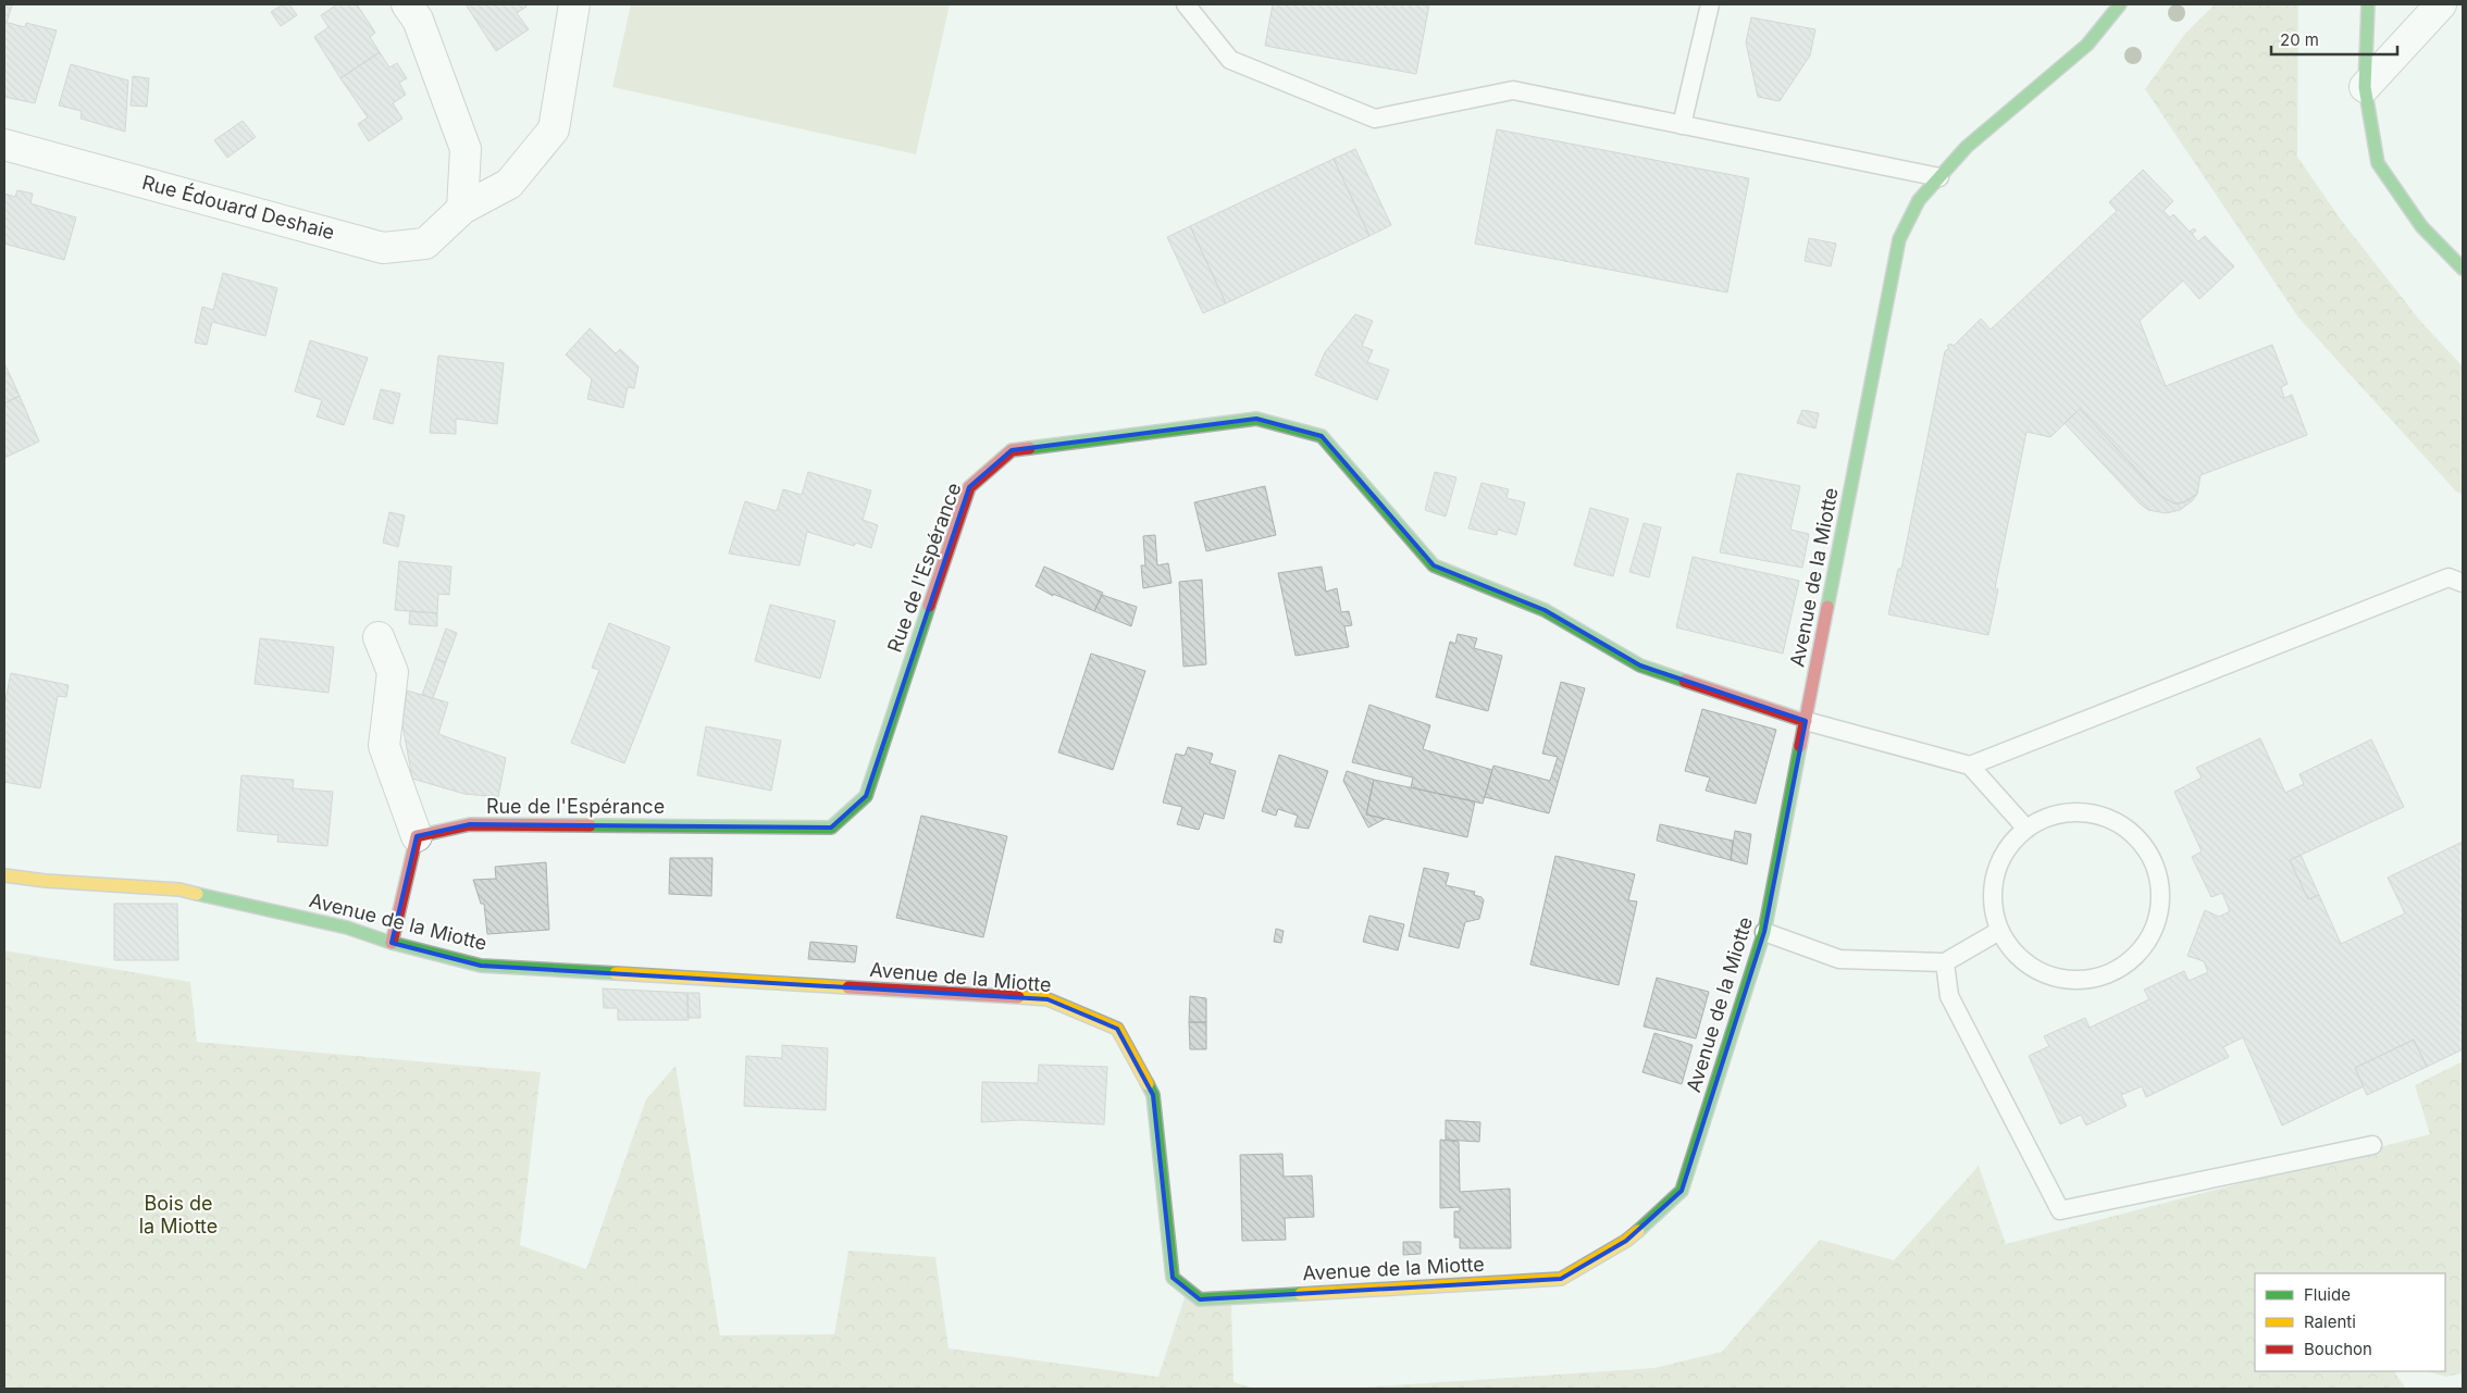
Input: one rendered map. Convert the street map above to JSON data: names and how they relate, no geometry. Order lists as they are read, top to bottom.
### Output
{
  "streets": {
    "street": ["Rue Édouard Deshaie", "Rue de l'Espérance", "Avenue de la Miotte"]
  },
  "crossings": [
    ["Rue de l'Espérance", "Avenue de la Miotte"]
  ],
  "parks": ["Bois de la Miotte"],
  "legend": ["Fluide", "Ralenti", "Bouchon"],
  "scale_bar": "20 m"
}
